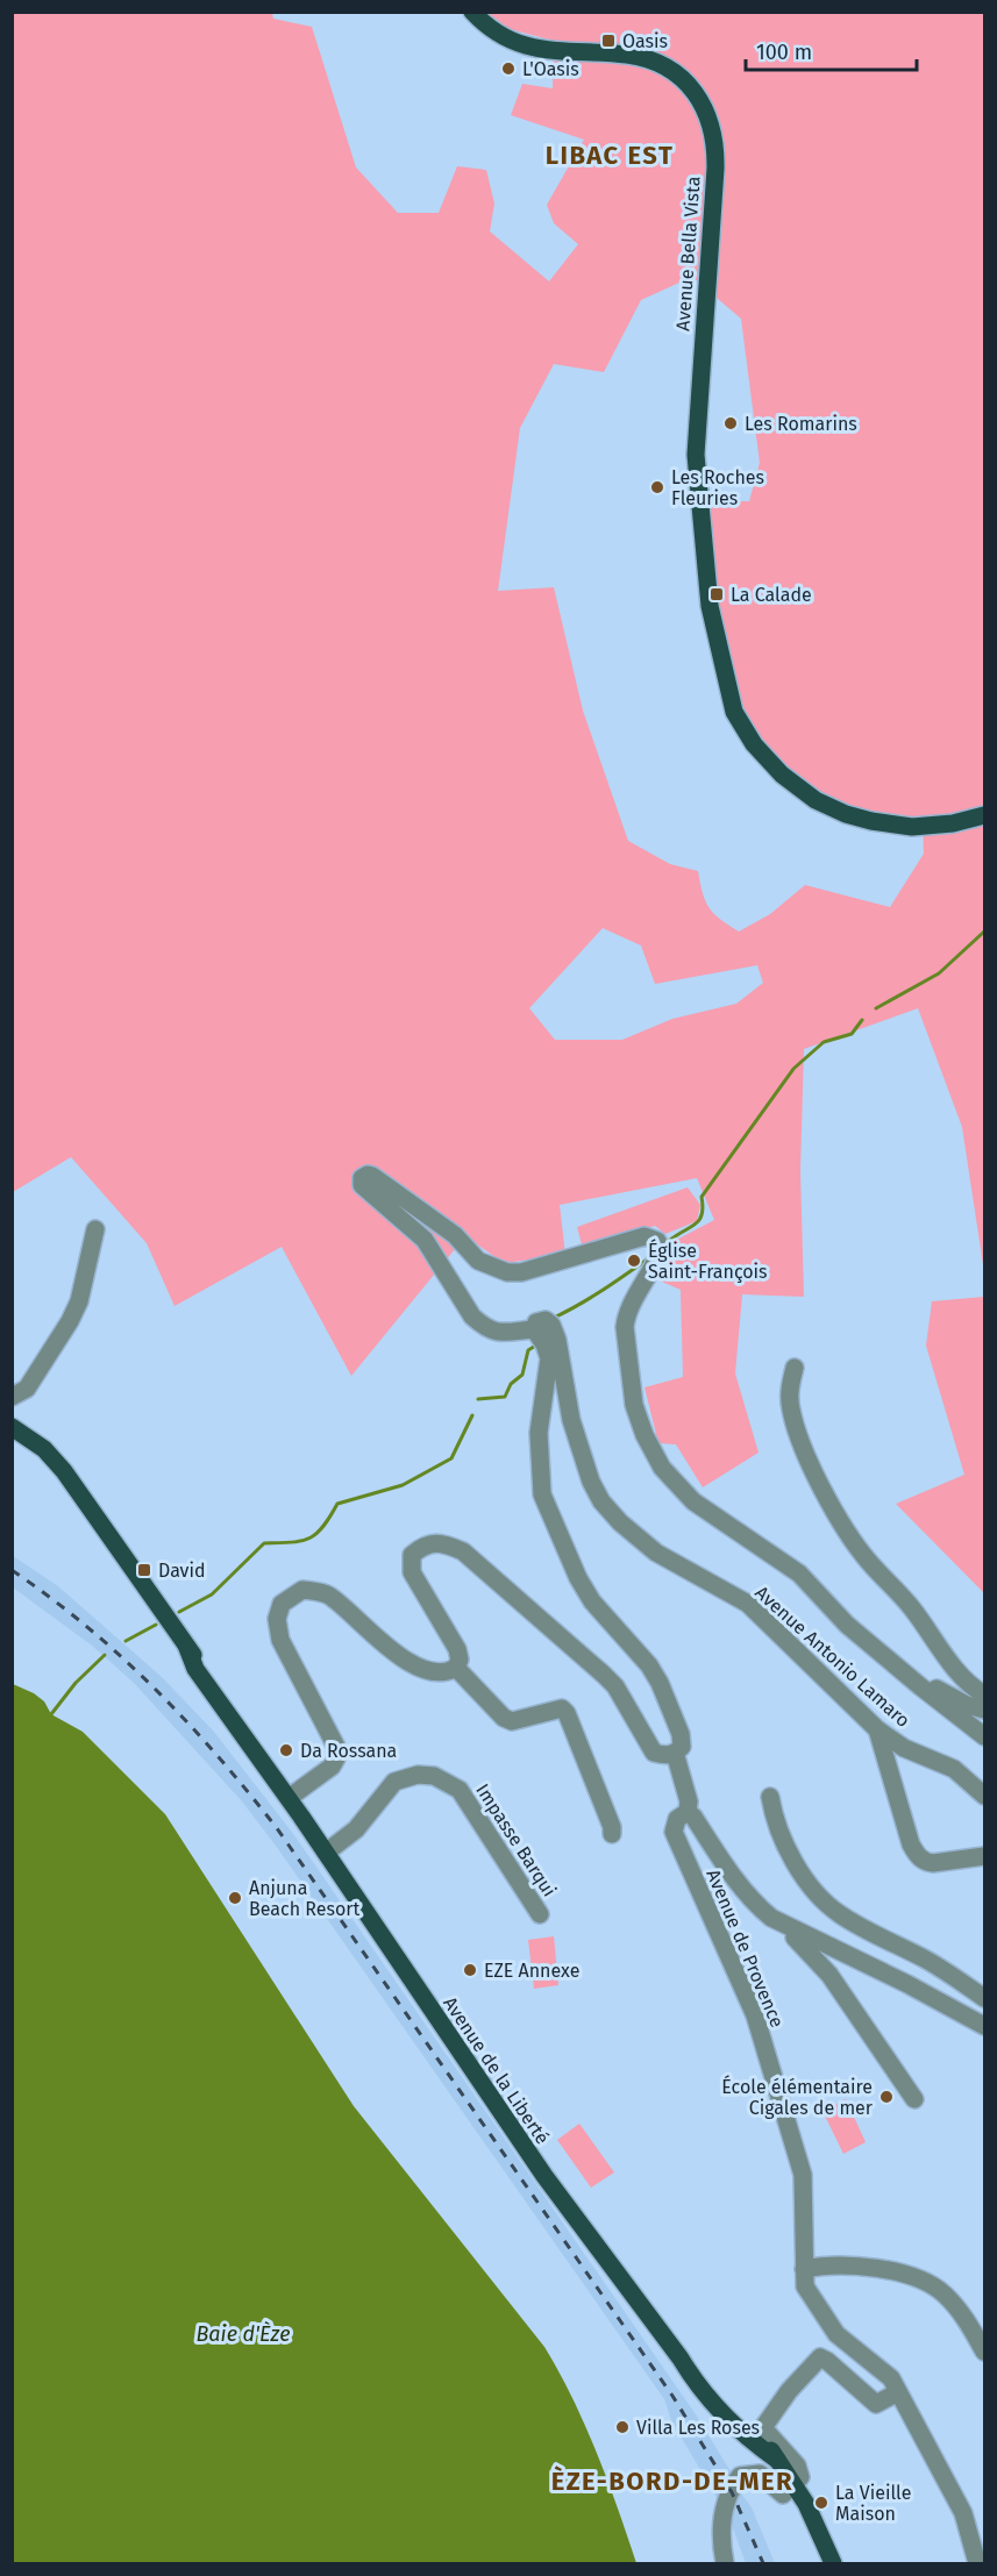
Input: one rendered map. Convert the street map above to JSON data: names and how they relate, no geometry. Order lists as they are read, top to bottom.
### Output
{
  "streets": {
    "main road": ["Avenue Bella Vista", "Avenue de la Liberté"],
    "street": ["Avenue Antonio Lamaro", "Impasse Barqui", "Avenue de Provence"]
  },
  "crossings": [
    ["Impasse Barqui", "Avenue de la Liberté"]
  ],
  "districts": ["LIBAC EST", "ÈZE-BORD-DE-MER"],
  "water": ["Baie d'Èze"],
  "places": {
    "transit": ["Oasis", "La Calade", "David"],
    "other": [
      "L'Oasis",
      "Les Romarins",
      "Les Roches Fleuries",
      "Église Saint-François",
      "Da Rossana",
      "Anjuna Beach Resort",
      "EZE Annexe",
      "École élémentaire Cigales de mer",
      "Villa Les Roses",
      "La Vieille Maison"
    ]
  },
  "scale_bar": "100 m"
}
